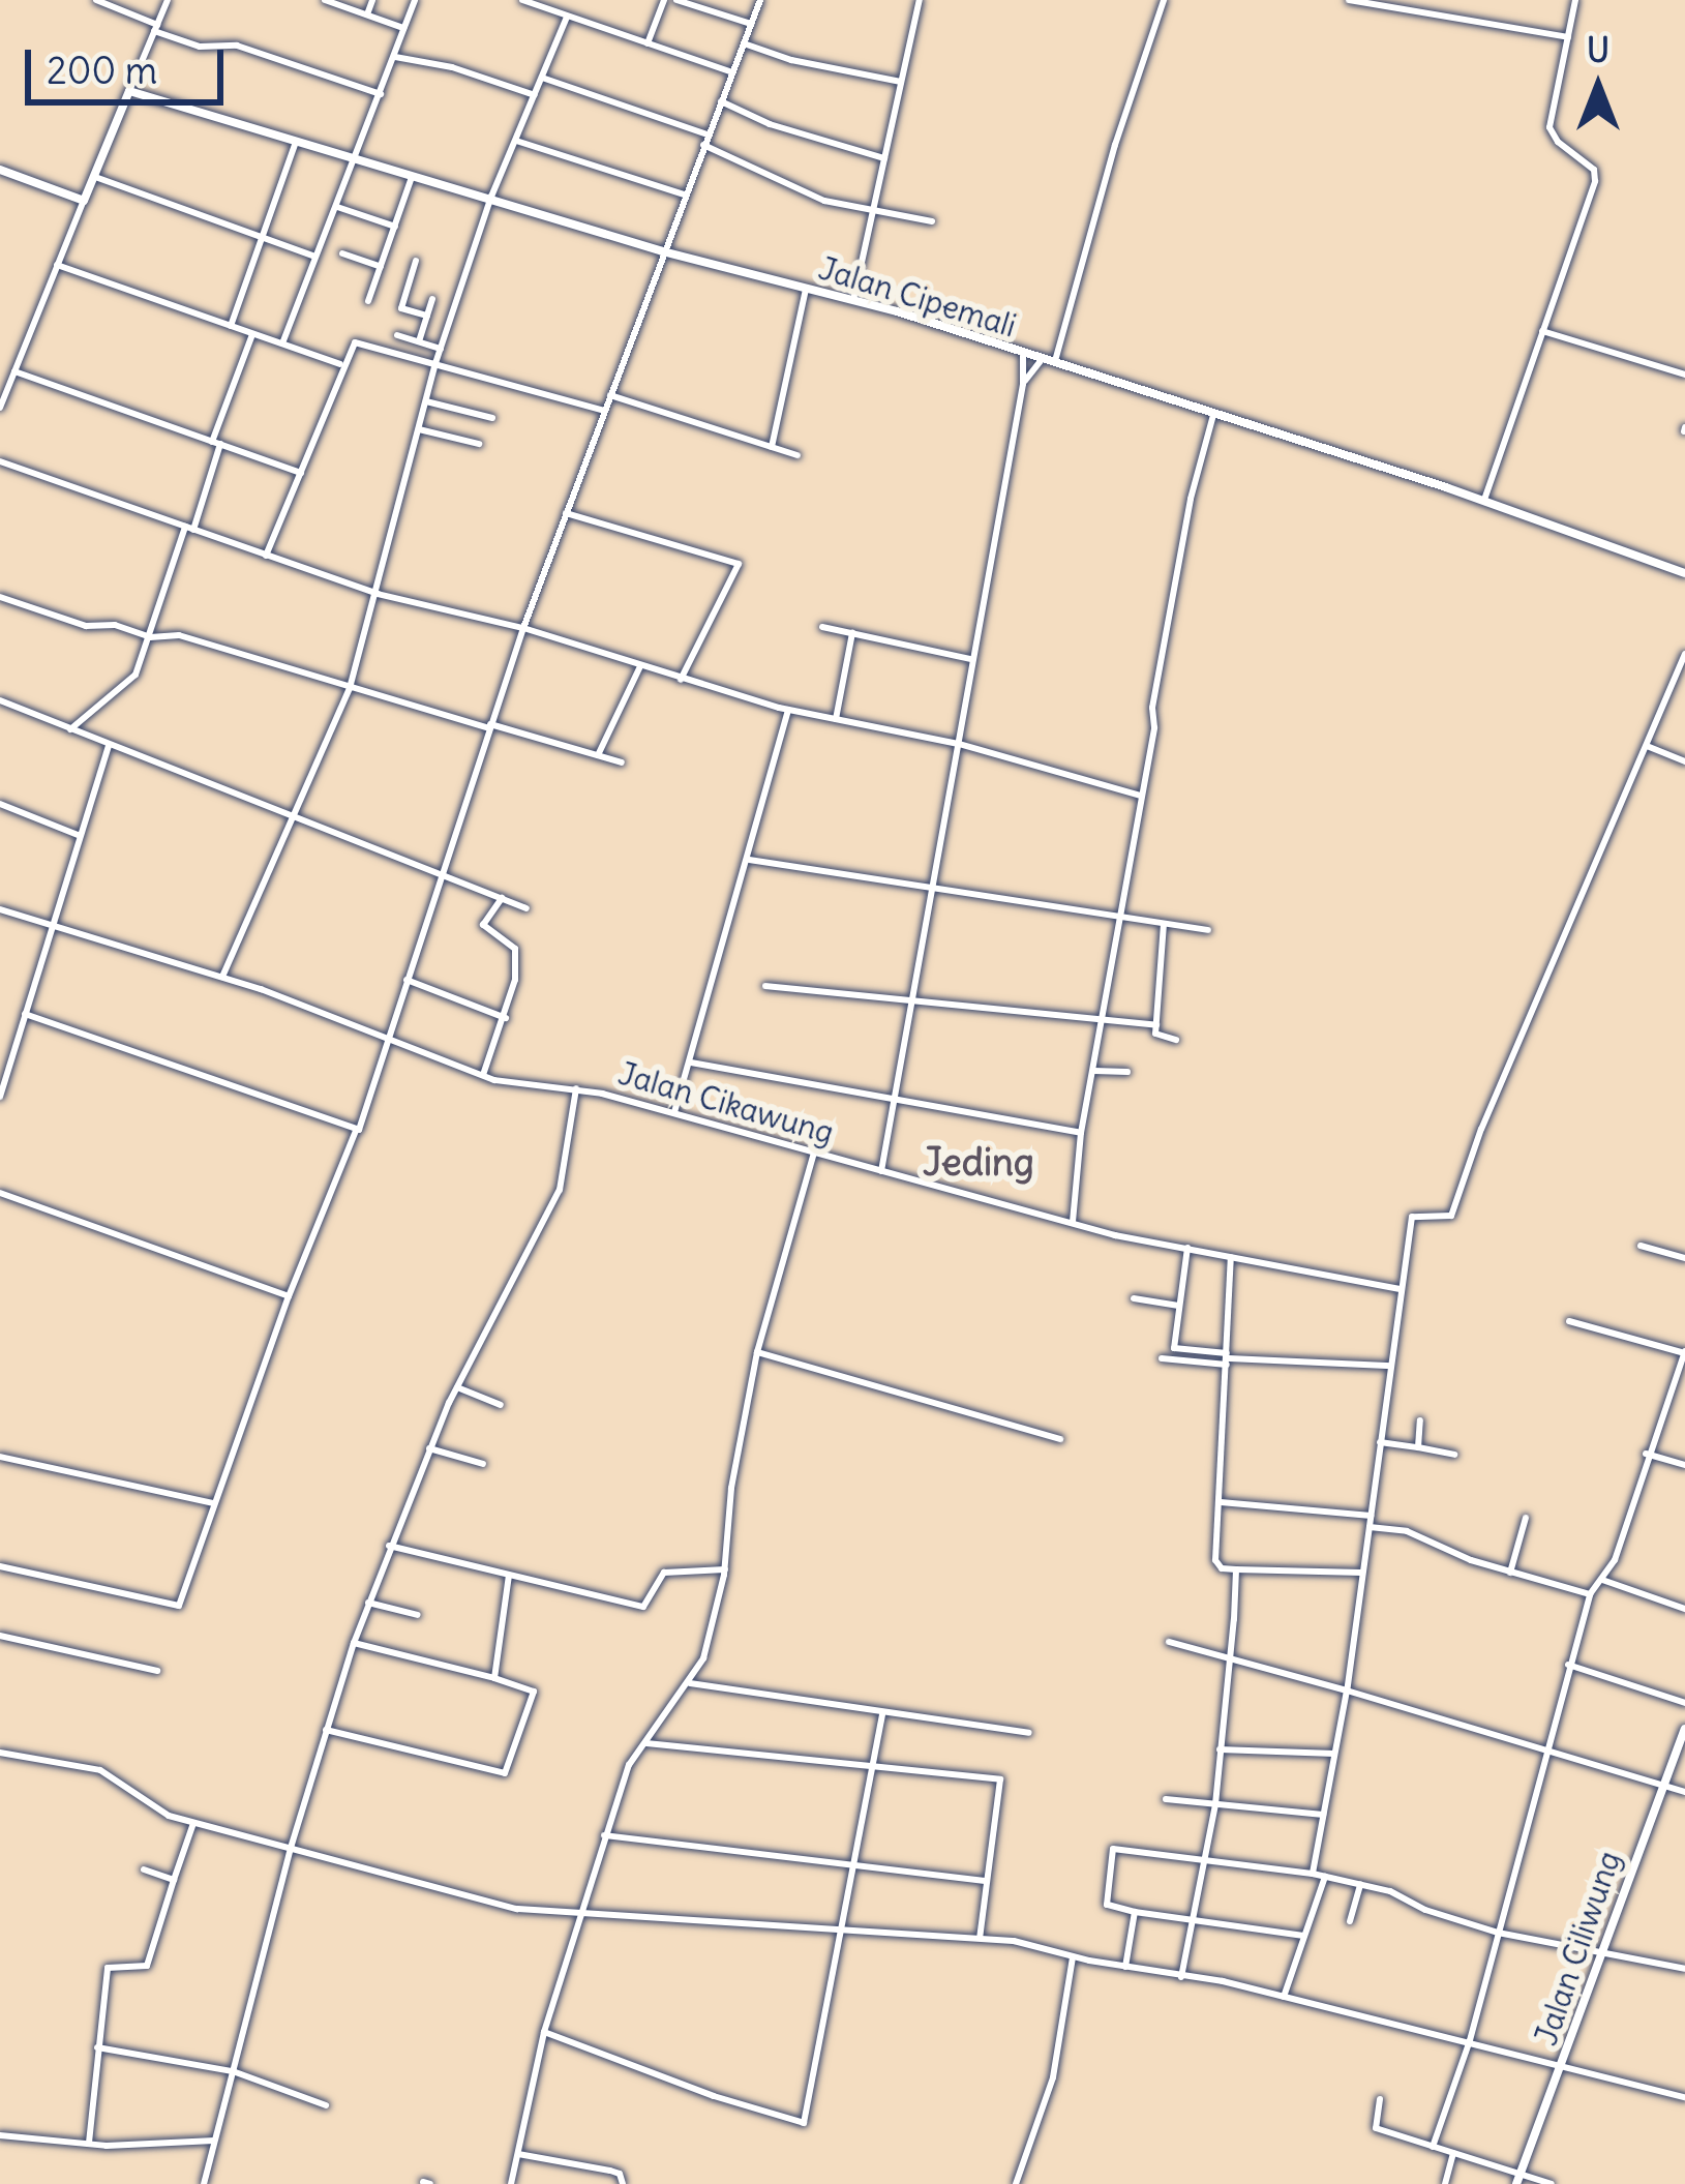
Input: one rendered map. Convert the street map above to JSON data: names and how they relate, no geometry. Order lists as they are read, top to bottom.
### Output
{
  "streets": {
    "main road": ["Jalan Cipemali", "Jalan Ciliwung"],
    "street": ["Jalan Cikawung"]
  },
  "districts": ["Jeding"],
  "scale_bar": "200 m",
  "north": "top"
}
